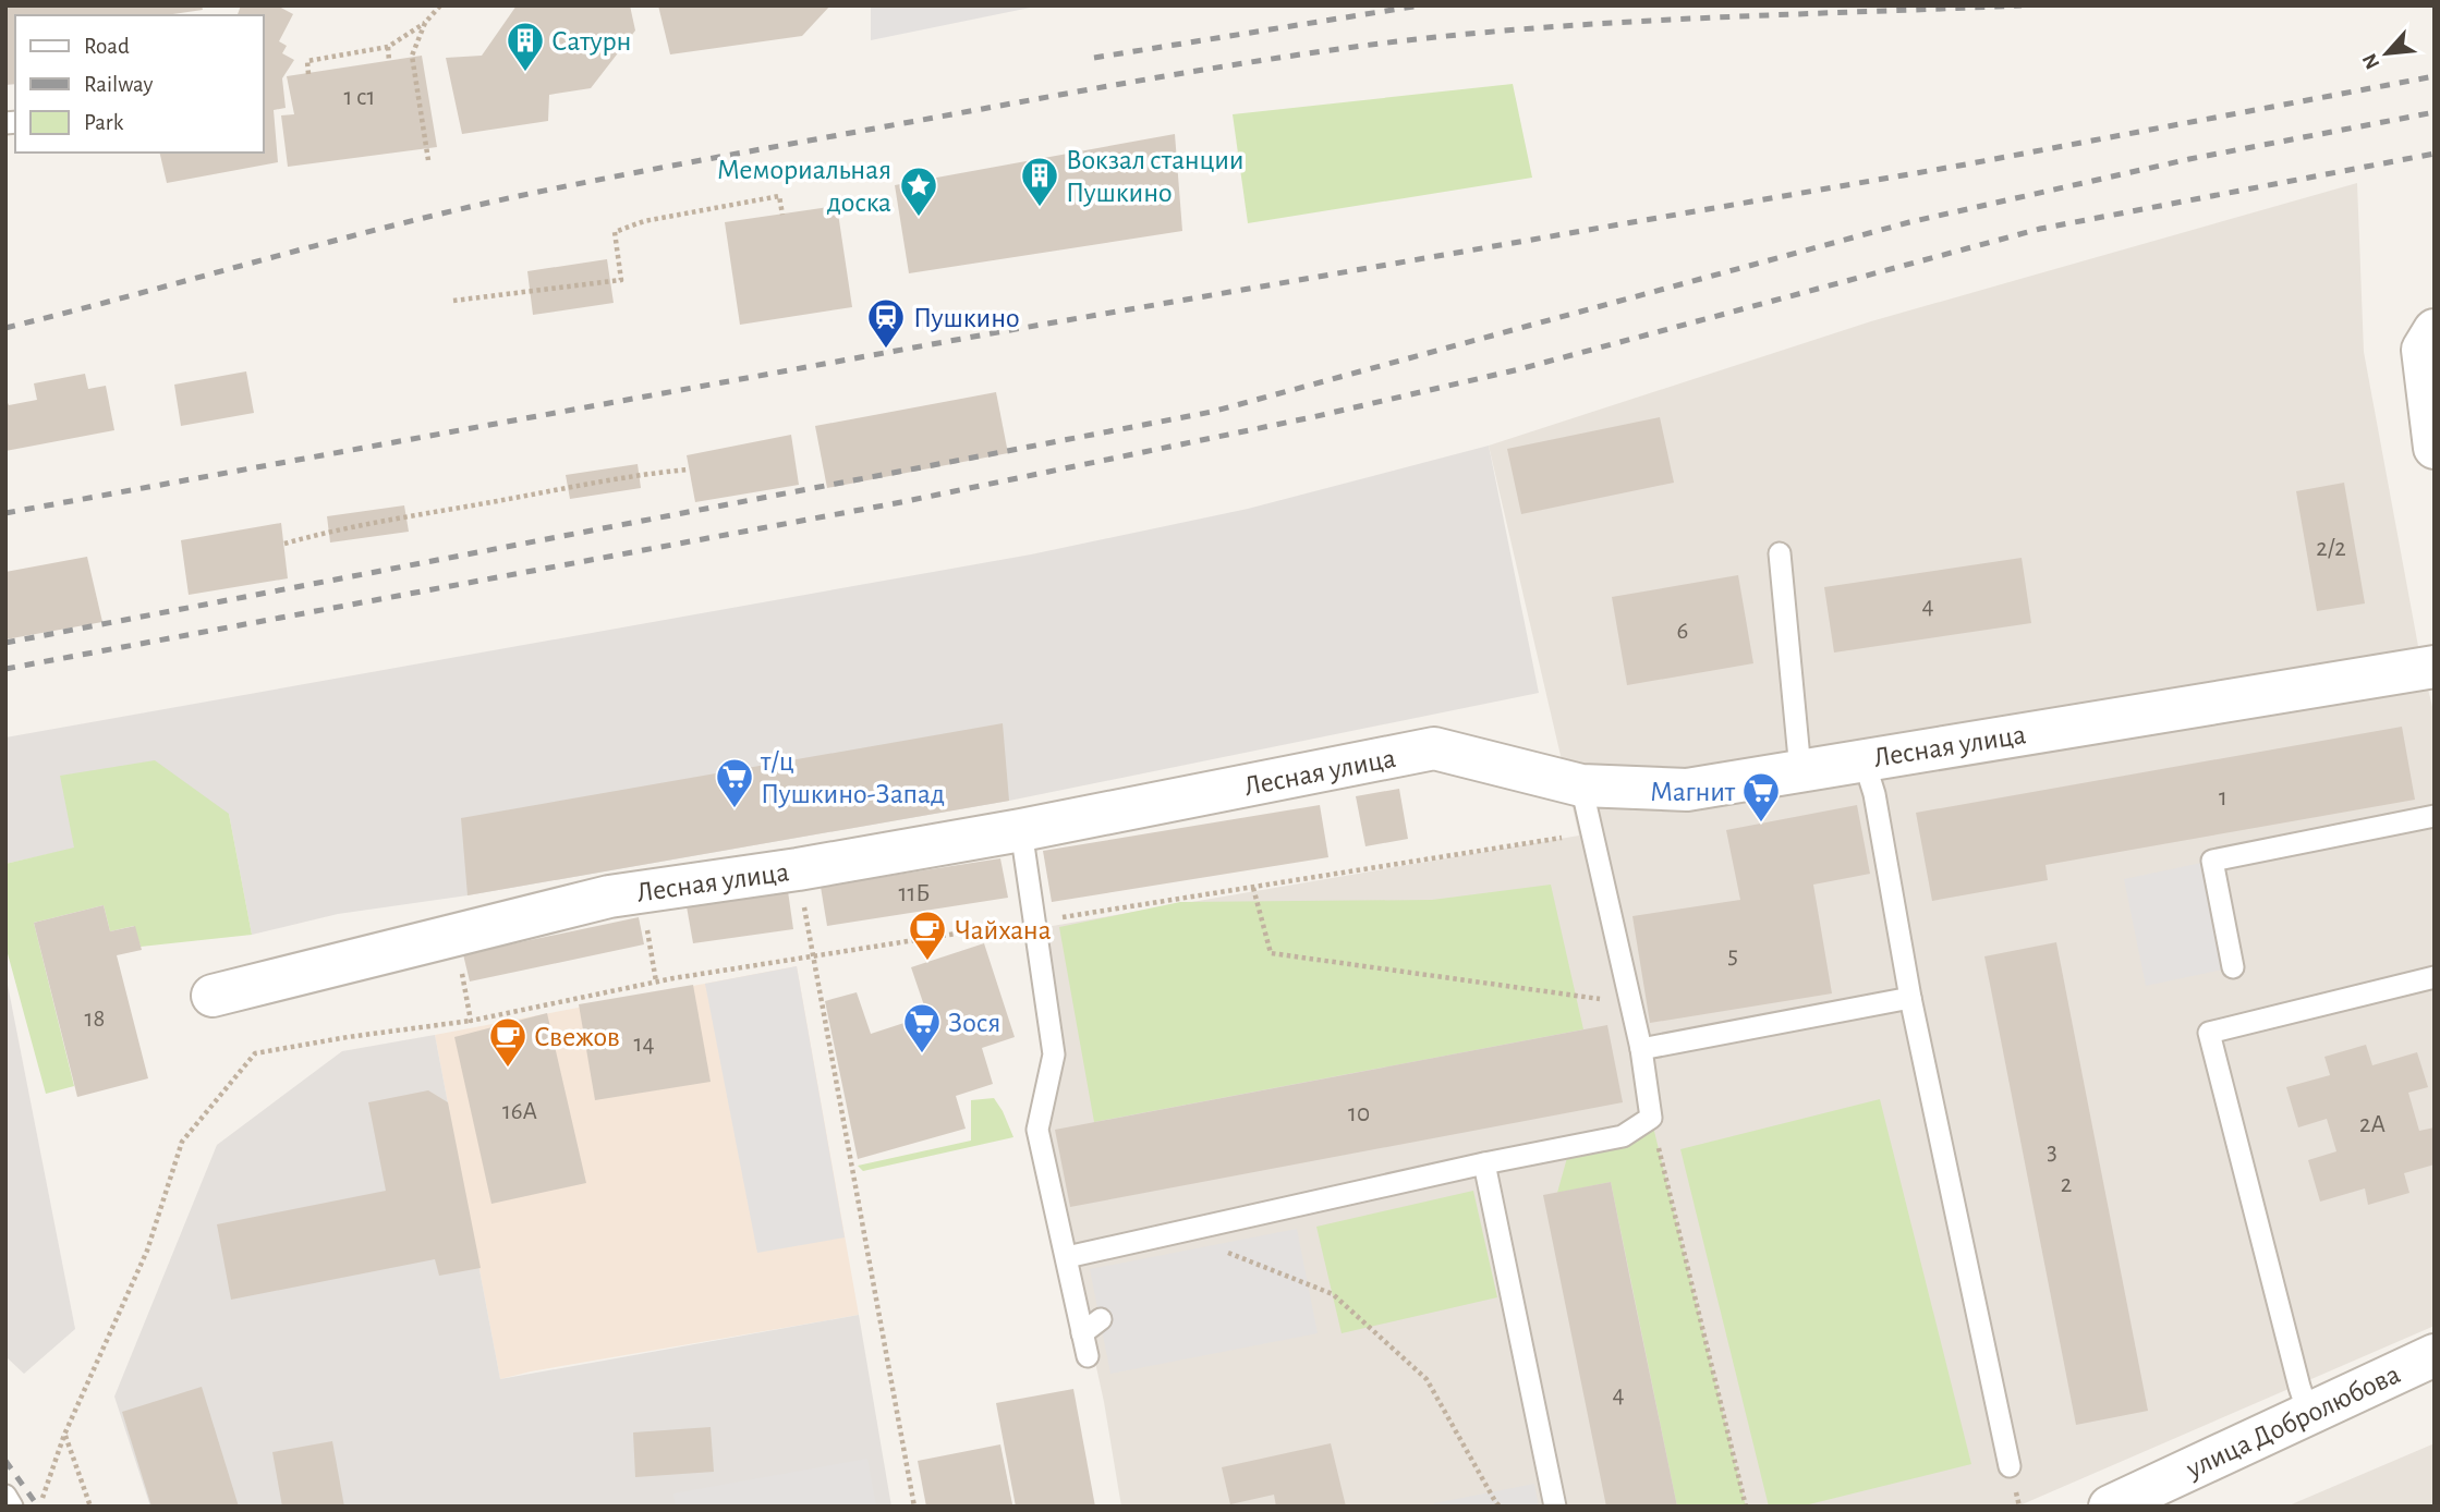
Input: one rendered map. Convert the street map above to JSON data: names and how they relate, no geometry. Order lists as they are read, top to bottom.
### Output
{
  "streets": {
    "street": ["Лесная улица", "улица Добролюбова"]
  },
  "places": {
    "building": ["Сатурн", "Вокзал станции Пушкино"],
    "place": ["Мемориальная доска"],
    "station": ["Пушкино"],
    "supermarket": ["т/ц Пушкино-Запад", "Магнит", "Зося"],
    "cafe": ["Чайхана", "Свежов"]
  },
  "house_numbers": [
    "1 с1",
    "2/2",
    "4",
    "6",
    "1",
    "11Б",
    "5",
    "18",
    "14",
    "16А",
    "10",
    "2А",
    "3",
    "2",
    "4"
  ],
  "legend": ["Road", "Railway", "Park"],
  "north": "bottom left"
}
